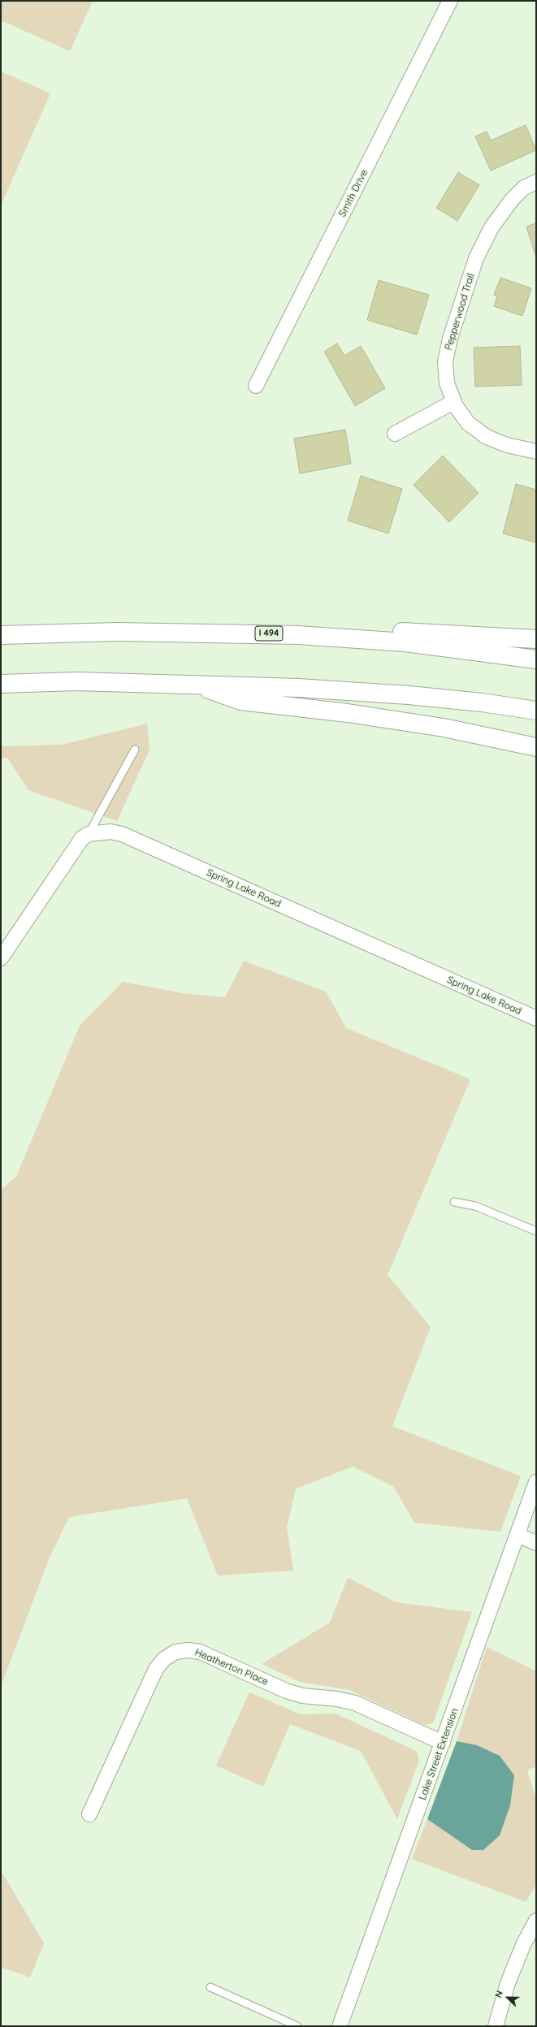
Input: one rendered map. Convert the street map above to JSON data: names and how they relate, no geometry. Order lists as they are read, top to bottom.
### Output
{
  "streets": {
    "highway": ["I 494"],
    "street": [
      "Smith Drive",
      "Pepperwood Trail",
      "Spring Lake Road",
      "Heatherton Place",
      "Lake Street Extension"
    ]
  },
  "crossings": [
    ["Heatherton Place", "Lake Street Extension"]
  ],
  "north": "left"
}
